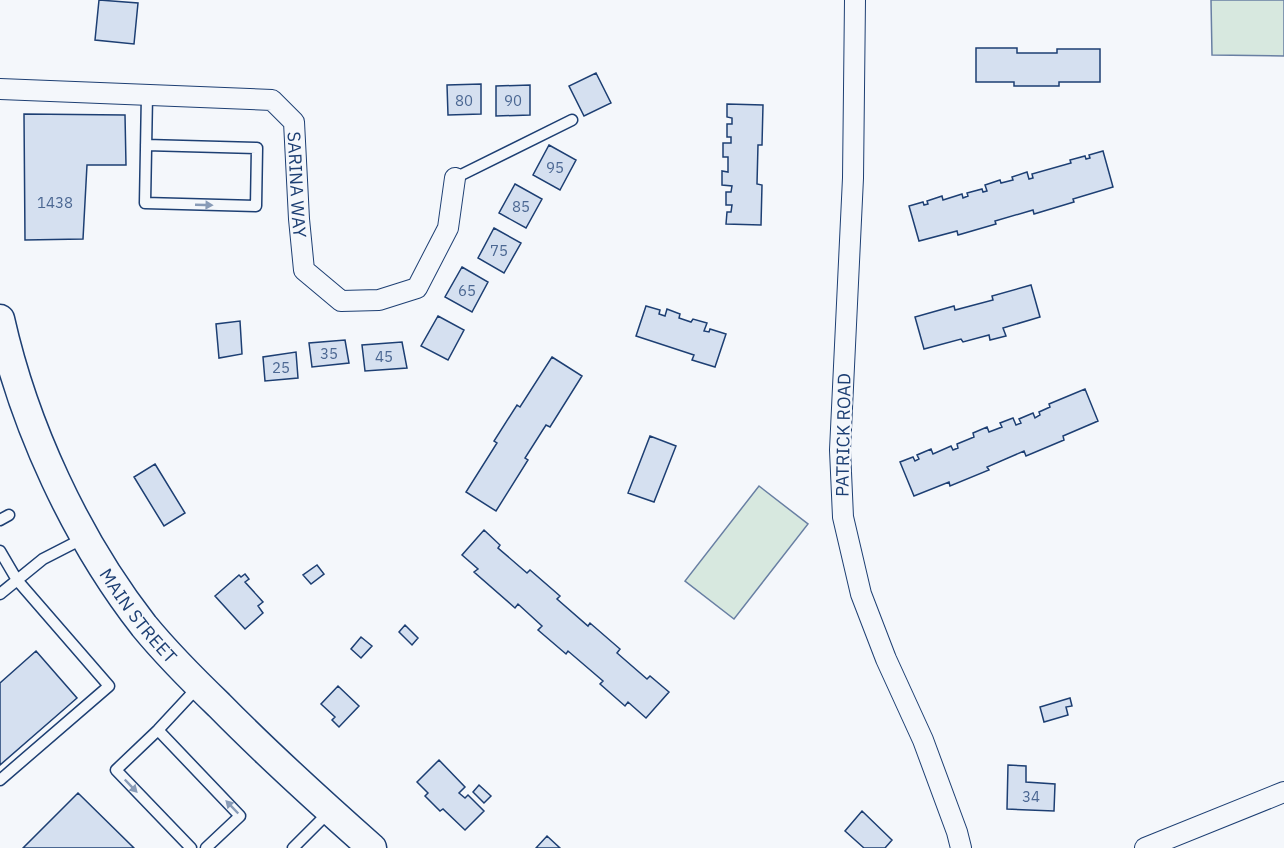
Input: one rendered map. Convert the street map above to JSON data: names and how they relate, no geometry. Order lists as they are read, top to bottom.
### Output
{
  "streets": {
    "main road": ["MAIN STREET"],
    "street": ["SARINA WAY", "PATRICK ROAD"]
  },
  "house_numbers": [
    "80",
    "90",
    "95",
    "1438",
    "85",
    "75",
    "65",
    "35",
    "45",
    "25",
    "34"
  ]
}
